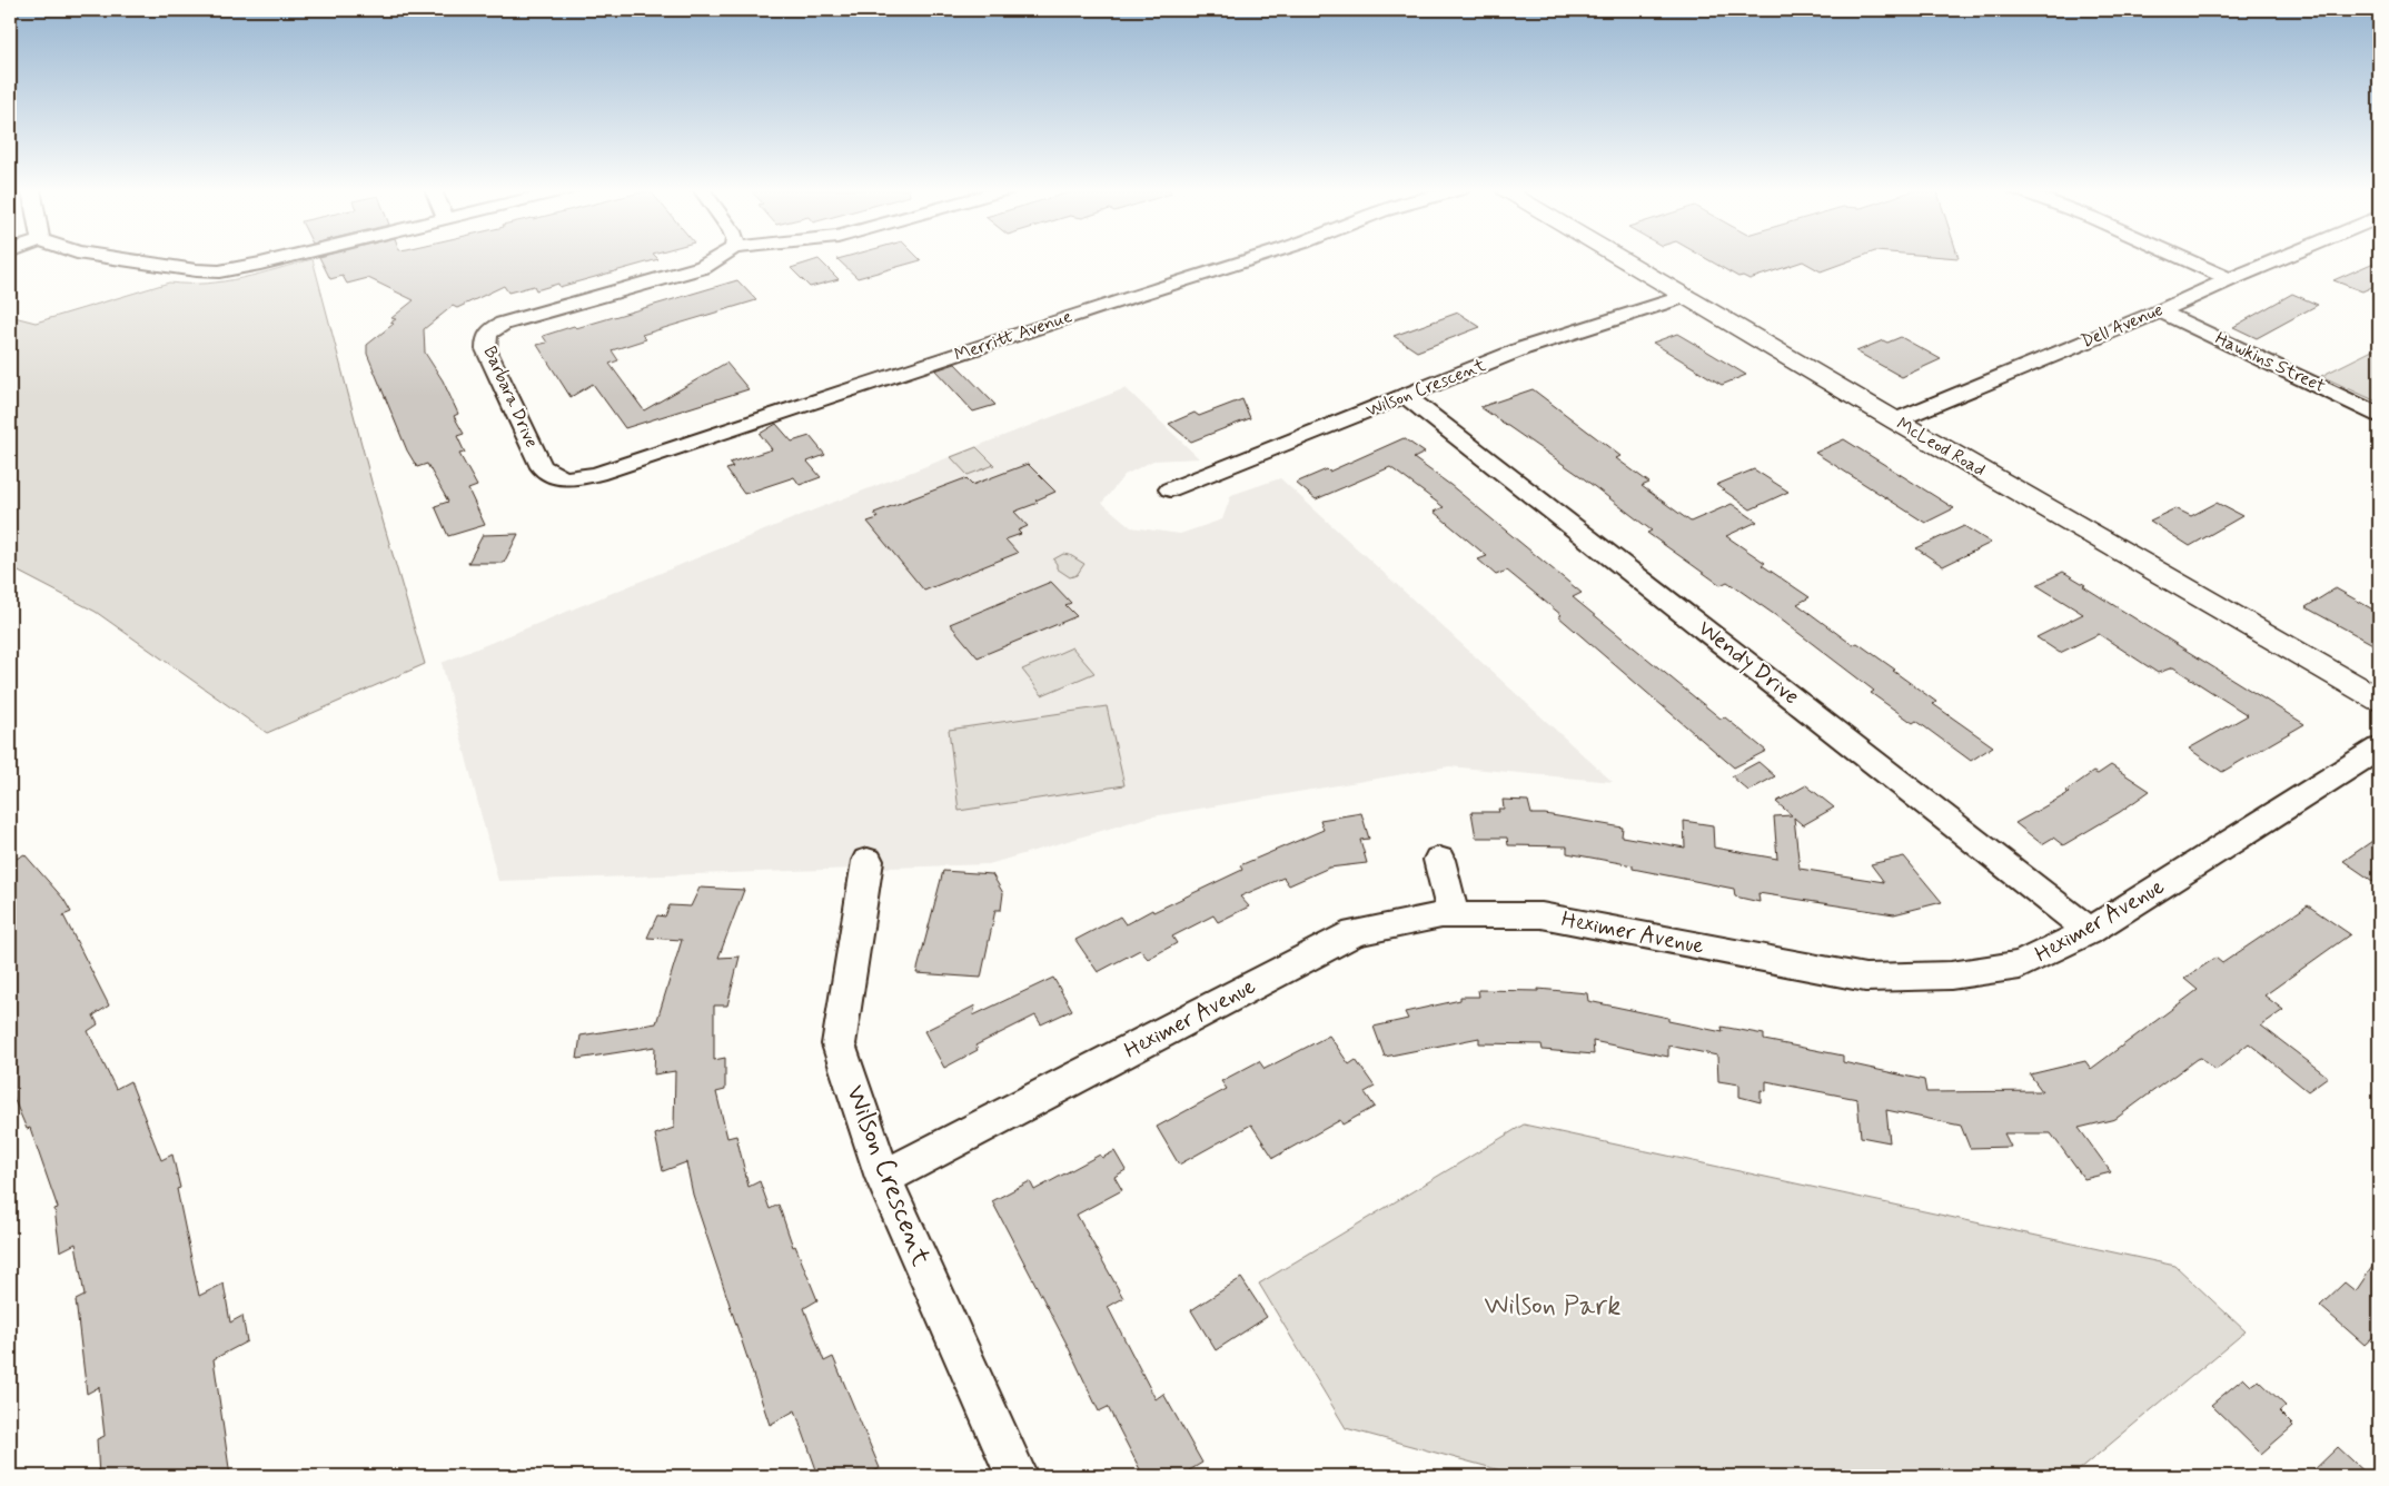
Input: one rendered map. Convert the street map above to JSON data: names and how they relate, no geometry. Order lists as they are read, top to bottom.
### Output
{
  "streets": {
    "main road": ["McLeod Road"],
    "street": [
      "Dell Avenue",
      "Merritt Avenue",
      "Hawkins Street",
      "Wilson Crescent",
      "Barbara Drive",
      "Wendy Drive",
      "Heximer Avenue"
    ]
  },
  "crossings": [
    ["Dell Avenue", "Hawkins Street"],
    ["Dell Avenue", "McLeod Road"],
    ["Merritt Avenue", "Barbara Drive"],
    ["Wilson Crescent", "McLeod Road"],
    ["Wilson Crescent", "Wendy Drive"],
    ["Wilson Crescent", "Heximer Avenue"],
    ["Wendy Drive", "Heximer Avenue"]
  ],
  "parks": ["Wilson Park"]
}
